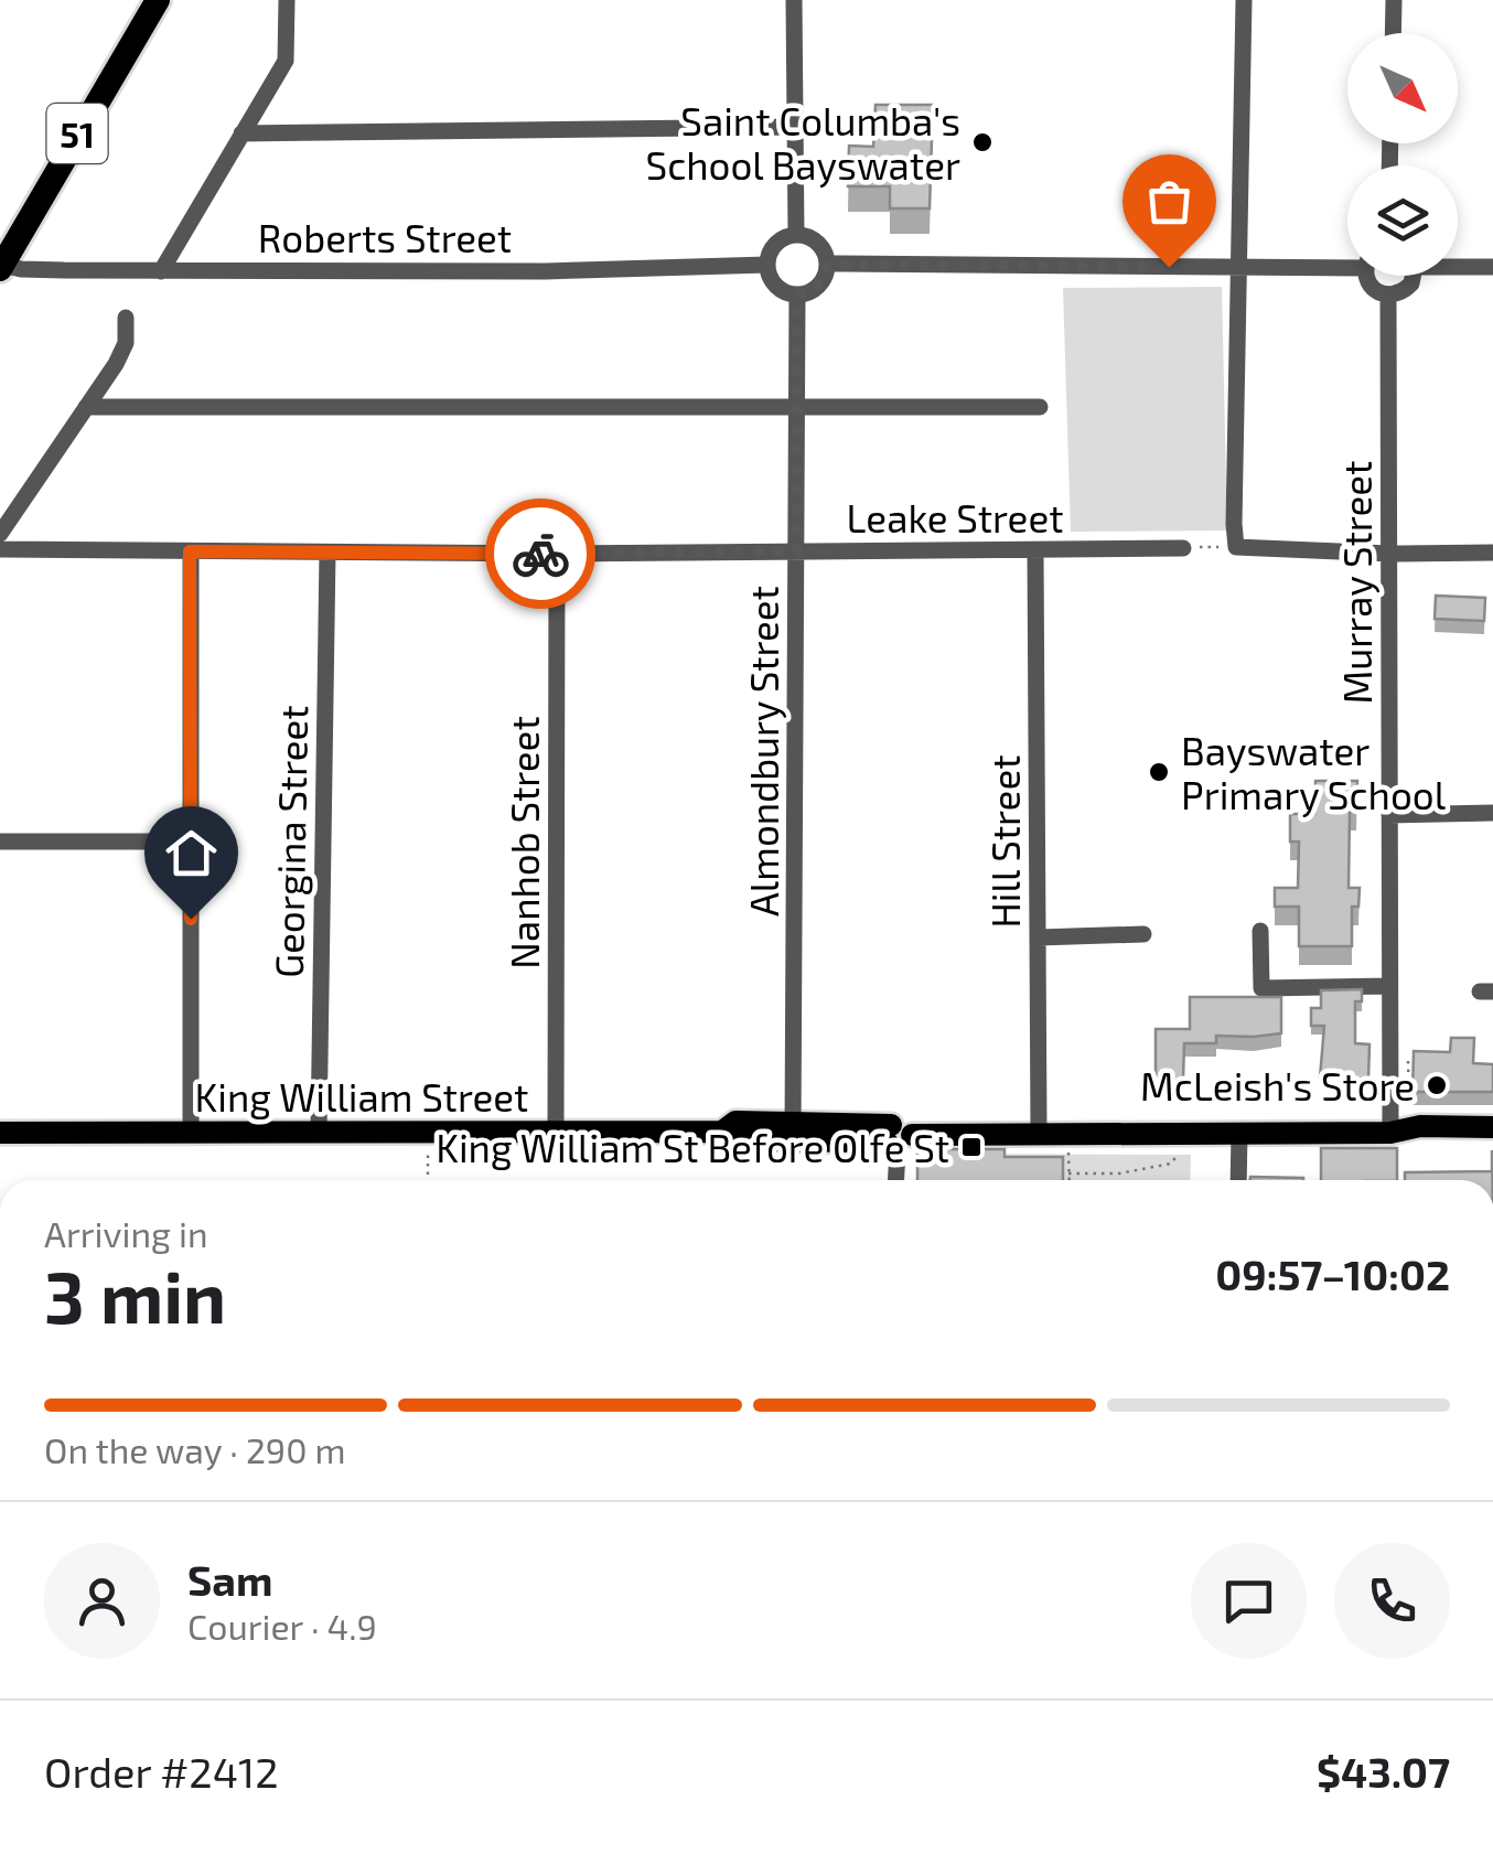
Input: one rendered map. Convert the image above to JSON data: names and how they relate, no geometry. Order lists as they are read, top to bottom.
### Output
{
  "streets": {
    "highway": ["51"],
    "main road": ["King William Street"],
    "street": [
      "Roberts Street",
      "Leake Street",
      "Murray Street",
      "Almondbury Street",
      "Georgina Street",
      "Hill Street",
      "Nanhob Street"
    ]
  },
  "crossings": [
    ["51", "Roberts Street"],
    ["Roberts Street", "Almondbury Street"],
    ["Leake Street", "Almondbury Street"],
    ["Leake Street", "Georgina Street"],
    ["Leake Street", "Hill Street"],
    ["Leake Street", "Nanhob Street"],
    ["Murray Street", "King William Street"],
    ["Almondbury Street", "King William Street"],
    ["Georgina Street", "King William Street"],
    ["Hill Street", "King William Street"],
    ["Nanhob Street", "King William Street"]
  ],
  "places": {
    "other": ["Saint Columba's School Bayswater", "Bayswater Primary School", "McLeish's Store"],
    "transit": ["King William St Before Olfe St"]
  },
  "north": "bottom right",
  "page": {
    "heading": ["3 min", "Arriving in", "09:57–10:02"],
    "panel": [
      "Sam",
      "Courier · 4.9",
      "Order #2412",
      "$43.07"
    ],
    "bar": "On the way · 290 m"
  }
}
